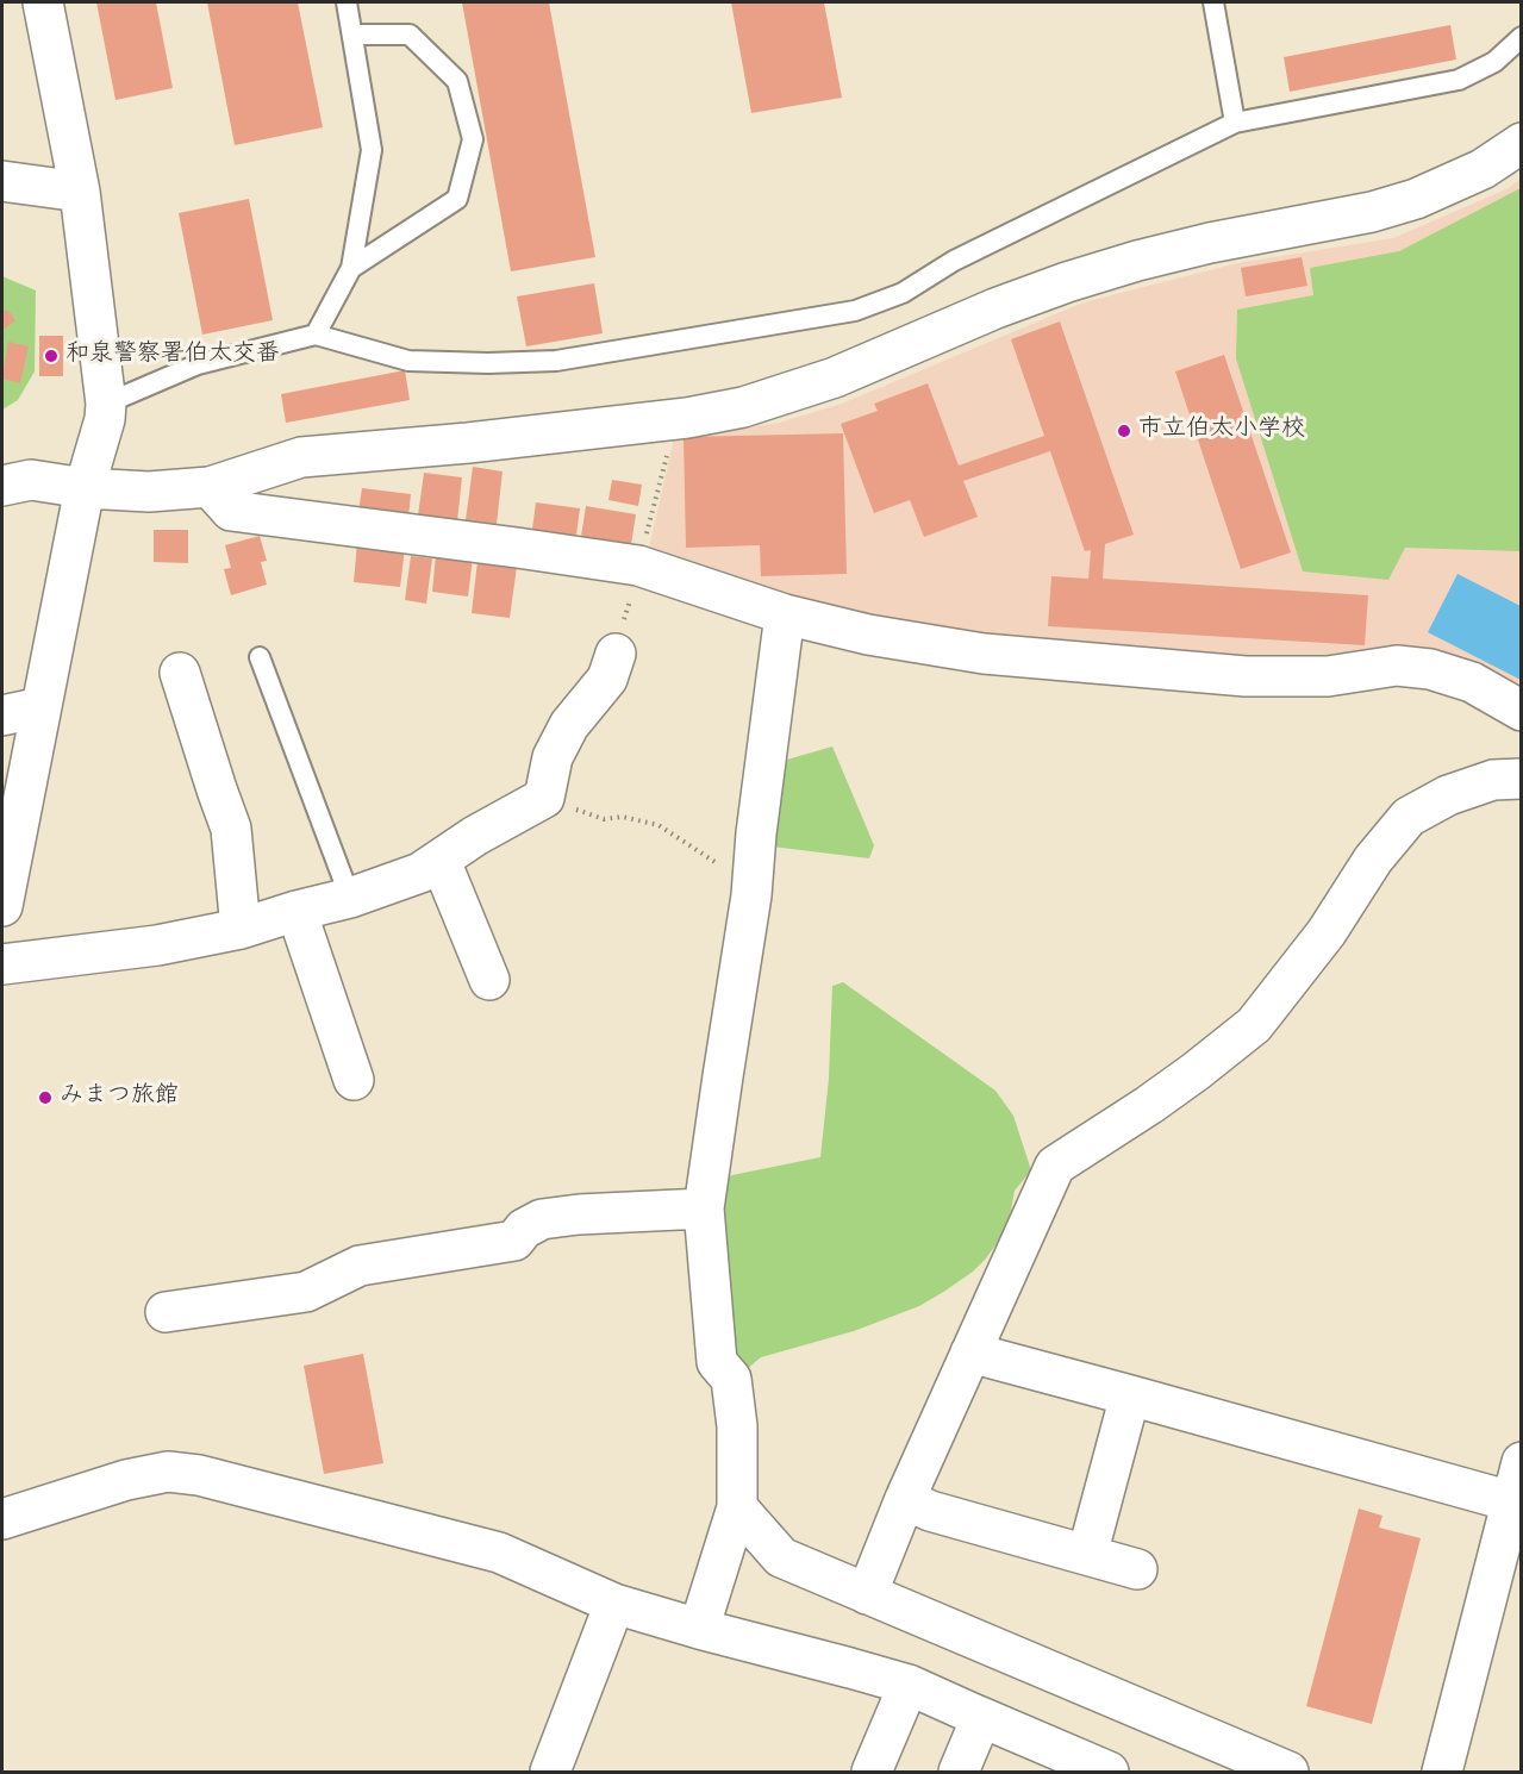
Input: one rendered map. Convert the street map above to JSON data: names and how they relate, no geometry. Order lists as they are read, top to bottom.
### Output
{
  "places": ["和泉警察署伯太交番", "市立伯太小学校", "みまつ旅館"]
}
